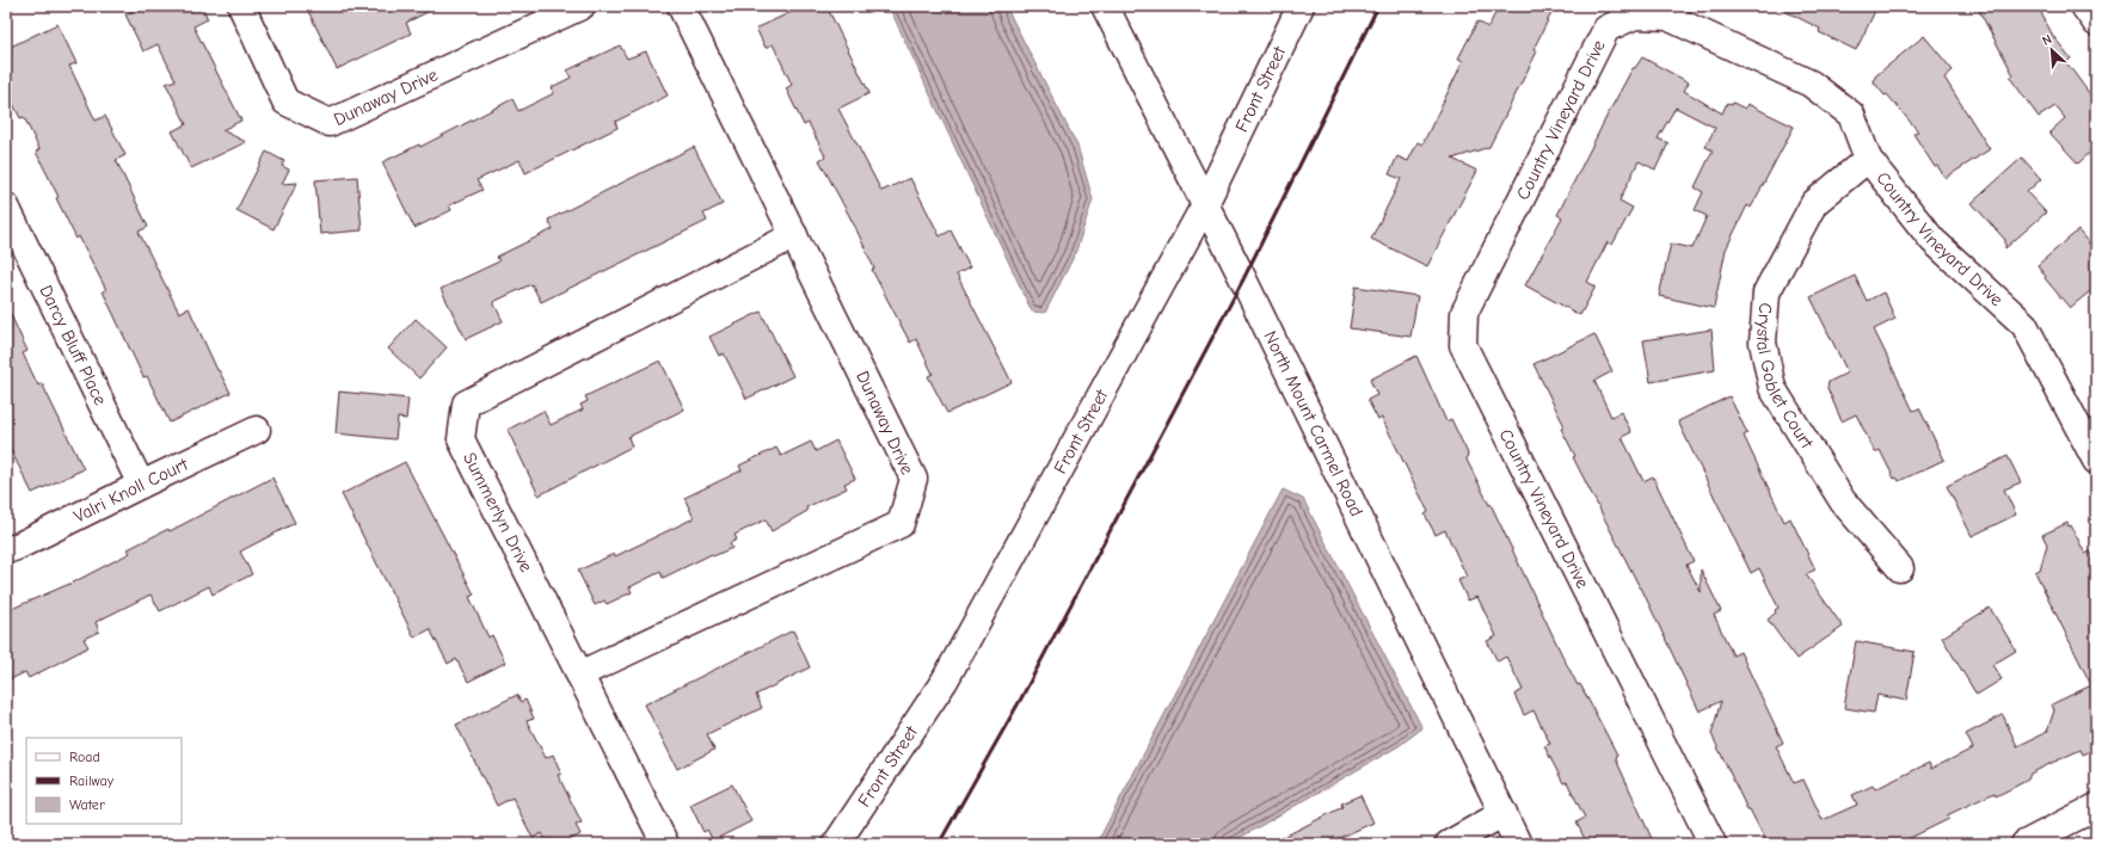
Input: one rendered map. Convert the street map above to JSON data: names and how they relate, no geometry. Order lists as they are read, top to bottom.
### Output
{
  "streets": {
    "street": [
      "Front Street",
      "Dunaway Drive",
      "Country Vineyard Drive",
      "Darcy Bluff Place",
      "Crystal Goblet Court",
      "North Mount Carmel Road",
      "Valri Knoll Court",
      "Summerlyn Drive"
    ]
  },
  "crossings": [
    ["Front Street", "North Mount Carmel Road"],
    ["Dunaway Drive", "Summerlyn Drive"],
    ["Country Vineyard Drive", "Crystal Goblet Court"],
    ["Darcy Bluff Place", "Valri Knoll Court"]
  ],
  "legend": ["Road", "Railway", "Water"],
  "north": "top left"
}
